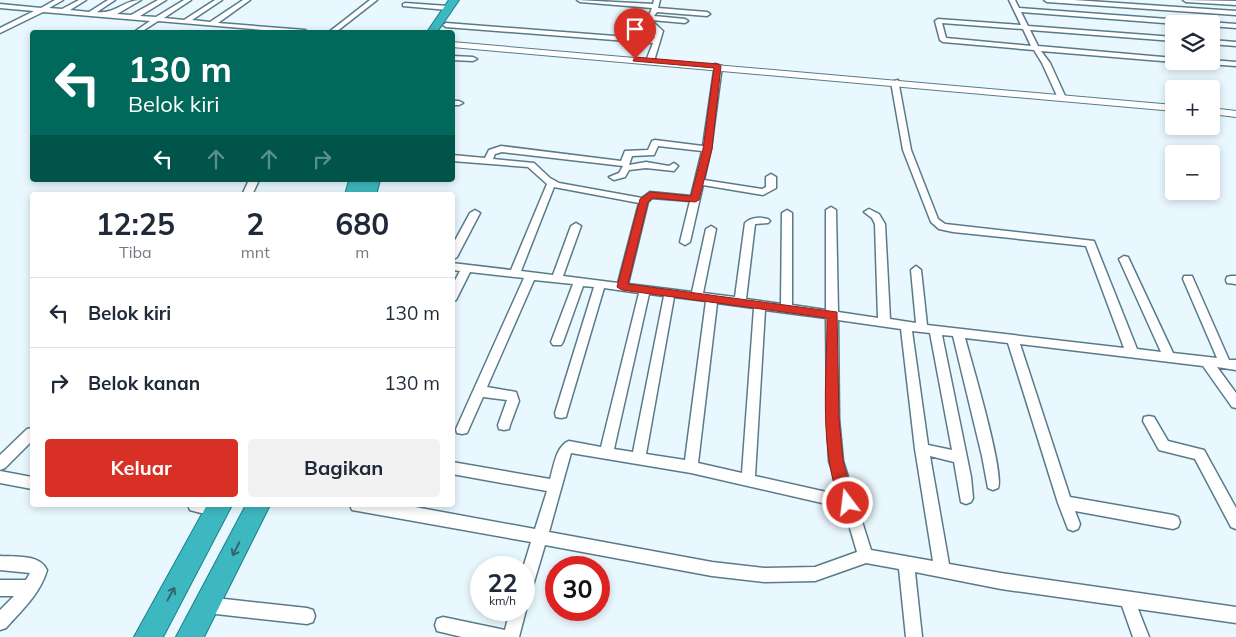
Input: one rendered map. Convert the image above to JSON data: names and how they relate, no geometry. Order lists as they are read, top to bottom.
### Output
{
  "page": {
    "map_buttons": ["+", "−"],
    "turn": ["130 m", "Belok kiri"],
    "eta": [
      "12:25",
      "Tiba",
      "2",
      "mnt",
      "680",
      "m"
    ],
    "list": [
      {
        "name": "Belok kiri",
        "value": "130 m"
      },
      {
        "name": "Belok kanan",
        "value": "130 m"
      }
    ],
    "buttons": ["Keluar", "Bagikan"],
    "speed": "22 km/h",
    "limit": "30"
  }
}
